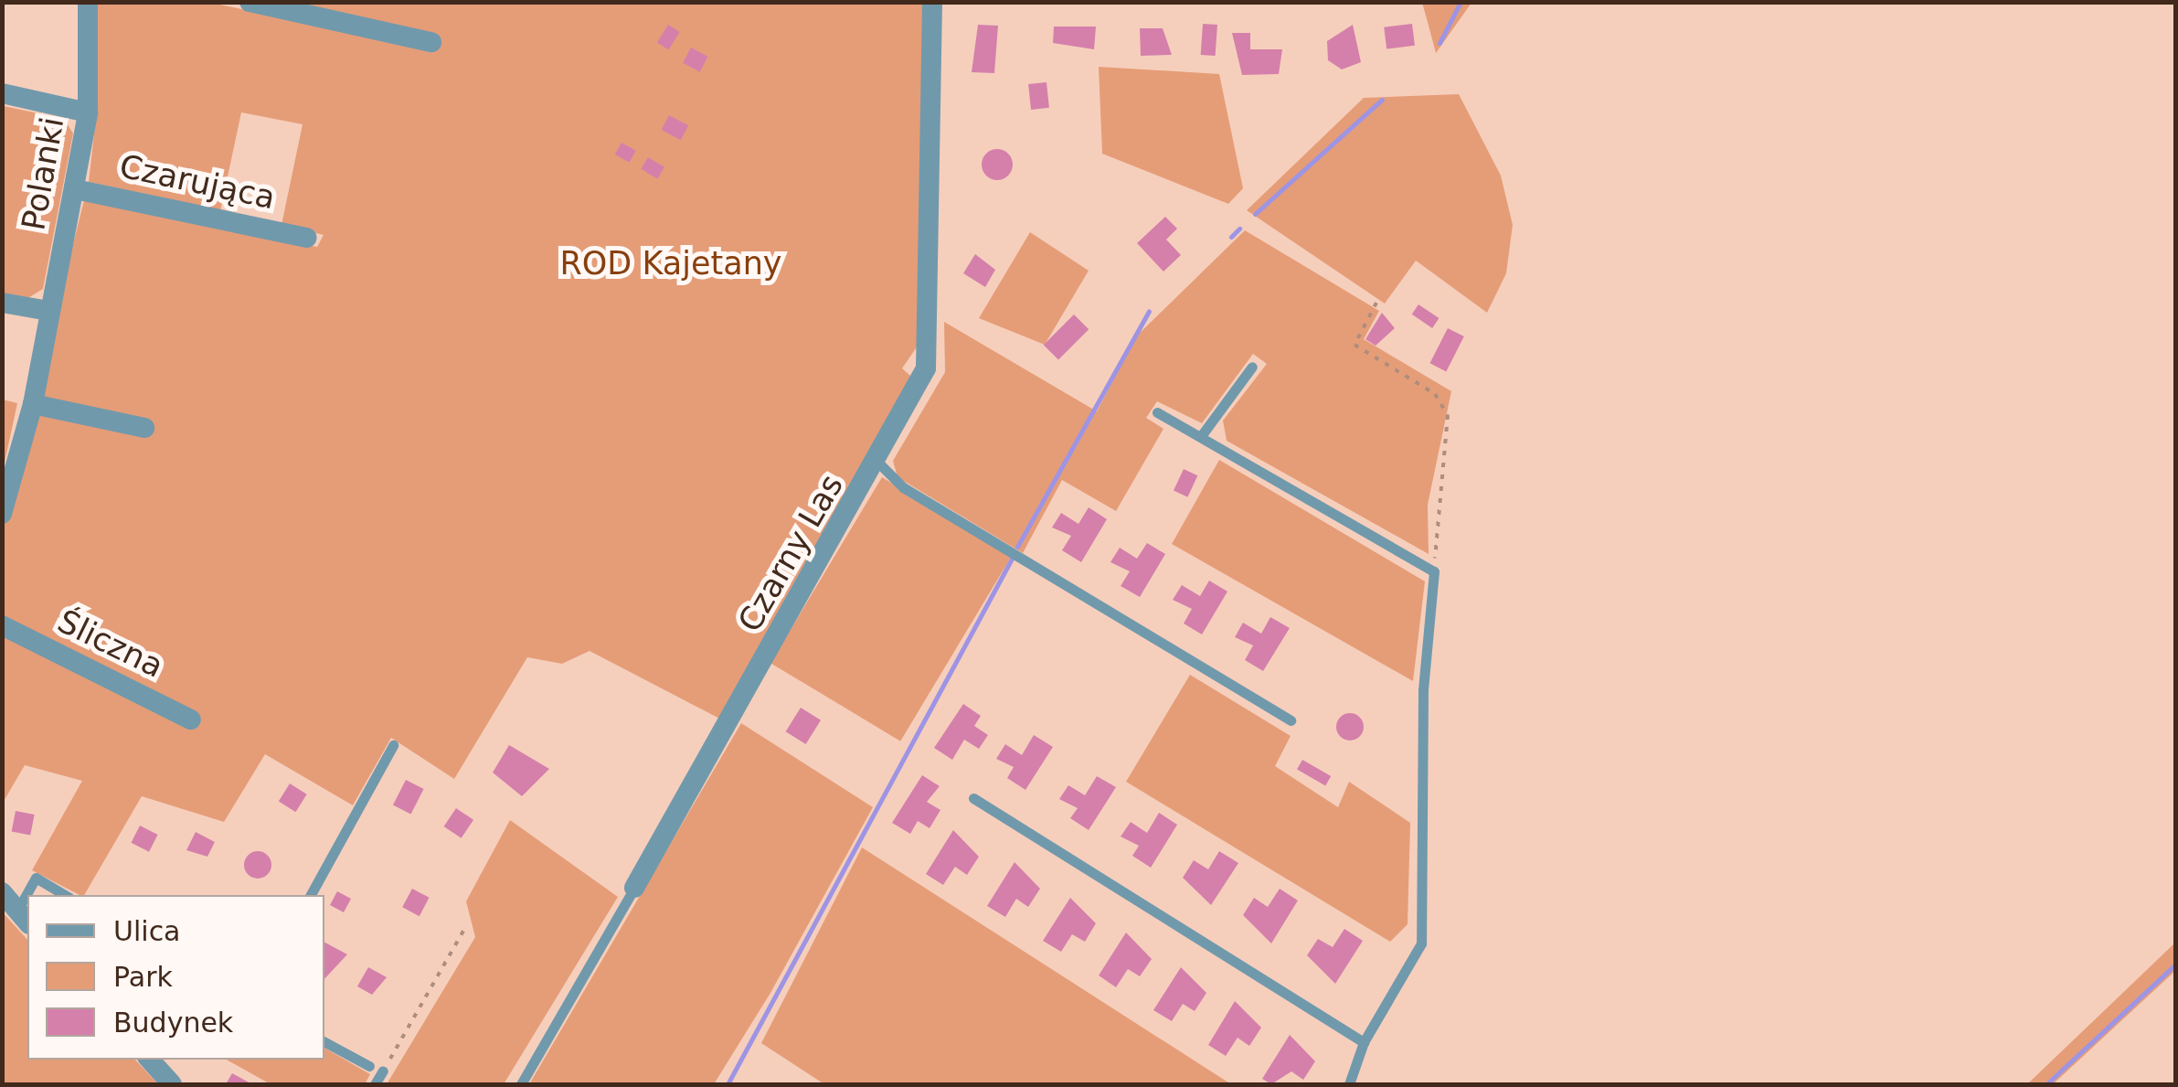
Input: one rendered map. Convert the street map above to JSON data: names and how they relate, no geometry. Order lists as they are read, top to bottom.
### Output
{
  "streets": {
    "street": [
      "Polanki",
      "Czarująca",
      "Czarny Las",
      "Śliczna"
    ]
  },
  "crossings": [
    ["Polanki", "Czarująca"]
  ],
  "parks": ["ROD Kajetany"],
  "legend": ["Ulica", "Park", "Budynek"]
}
